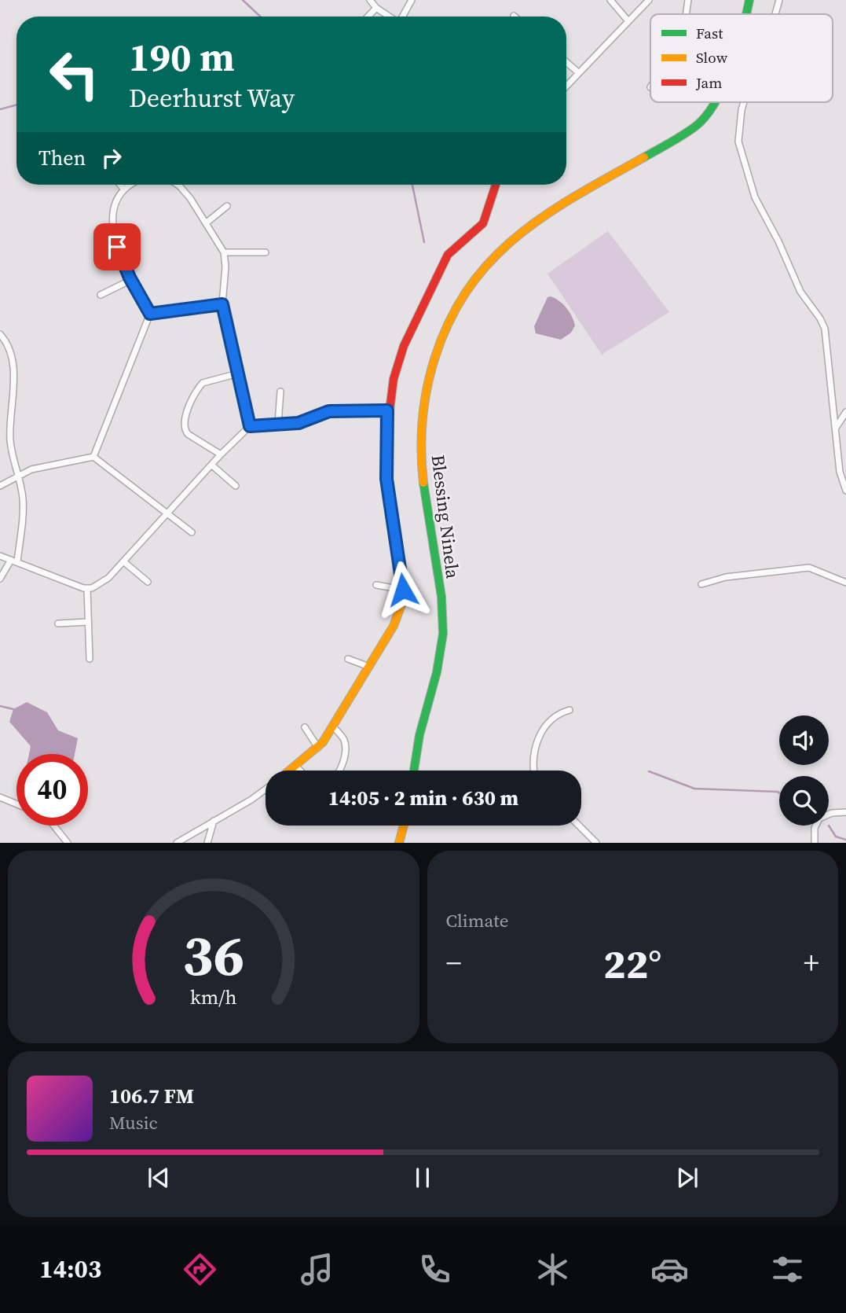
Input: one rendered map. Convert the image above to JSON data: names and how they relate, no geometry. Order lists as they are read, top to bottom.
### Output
{
  "streets": {
    "street": ["Blessing Ninela"]
  },
  "legend": ["Fast", "Slow", "Jam"],
  "page": {
    "turn": ["190 m", "Deerhurst Way"],
    "then": "Then",
    "limit": "40",
    "trip": "14:05 · 2 min · 630 m",
    "tile": "Climate",
    "heat": ["−", "22°", "+"],
    "song": ["106.7 FM", "Music"],
    "tabs": "14:03",
    "gauge": ["36", "km/h"]
  }
}
